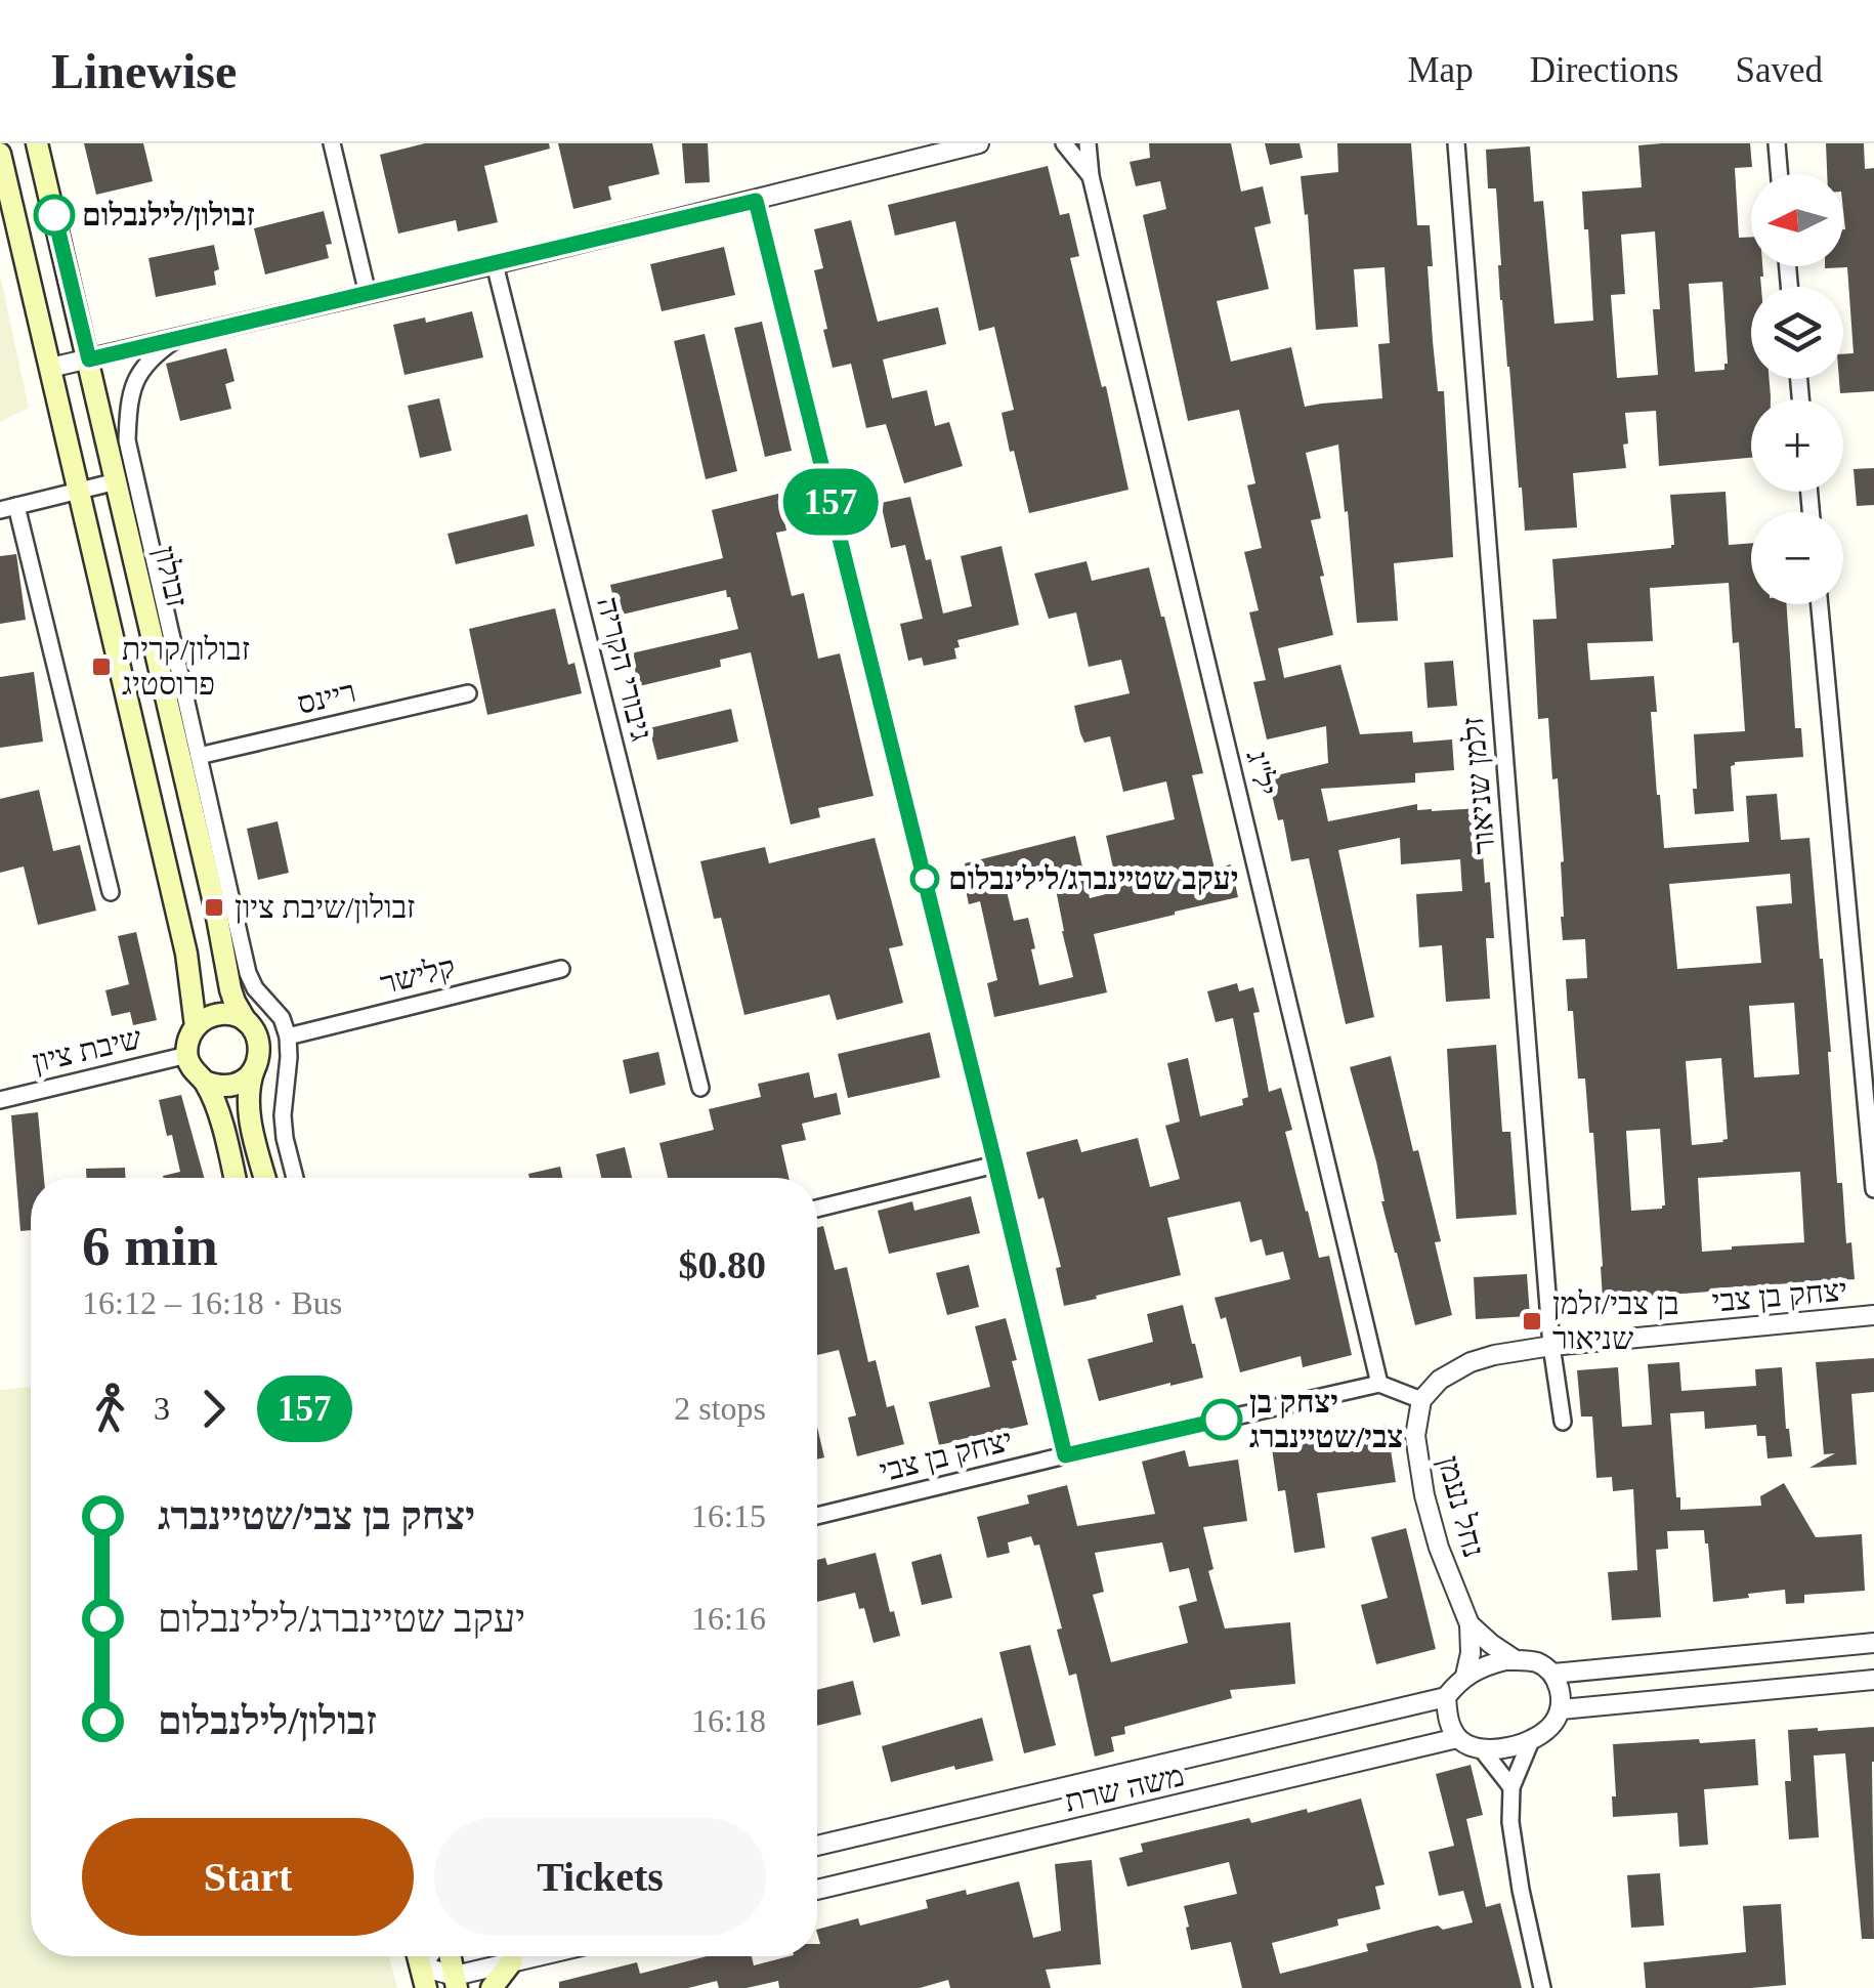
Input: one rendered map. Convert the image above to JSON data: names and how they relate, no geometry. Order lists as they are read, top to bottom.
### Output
{
  "streets": {
    "main road": ["זבולון"],
    "street": [
      "גיבורי הקריה",
      "ריינס",
      "יל\"ג",
      "זלמן שניאור",
      "קלישר",
      "שיבת ציון",
      "יצחק בן צבי",
      "נחל נעמן",
      "משה שרת"
    ]
  },
  "crossings": [
    ["זבולון", "ריינס"],
    ["זבולון", "קלישר"],
    ["זבולון", "שיבת ציון"],
    ["יל\"ג", "יצחק בן צבי"],
    ["זלמן שניאור", "יצחק בן צבי"],
    ["יצחק בן צבי", "נחל נעמן"],
    ["נחל נעמן", "משה שרת"]
  ],
  "places": {
    "other": ["זבולון/לילנבלום", "יעקב שטיינברג/לילינבלום", "יצחק בן צבי/שטיינברג"],
    "transit": ["זבולון/קרית פרוסטיג", "זבולון/שיבת ציון", "בן צבי/זלמן שניאור"]
  },
  "lines": ["bus line 157"],
  "north": "left",
  "page": {
    "header": "Linewise",
    "nav": ["Map", "Directions", "Saved"],
    "on_map": "157",
    "map_buttons": ["+", "−"],
    "heading": ["6 min", "16:12 – 16:18 · Bus", "$0.80"],
    "legs": ["3", "157", "2 stops"],
    "list": [
      {
        "name": "יצחק בן צבי/שטיינברג",
        "value": "16:15"
      },
      {
        "name": "יעקב שטיינברג/לילינבלום",
        "value": "16:16"
      },
      {
        "name": "זבולון/לילנבלום",
        "value": "16:18"
      }
    ],
    "buttons": ["Start", "Tickets"]
  }
}
